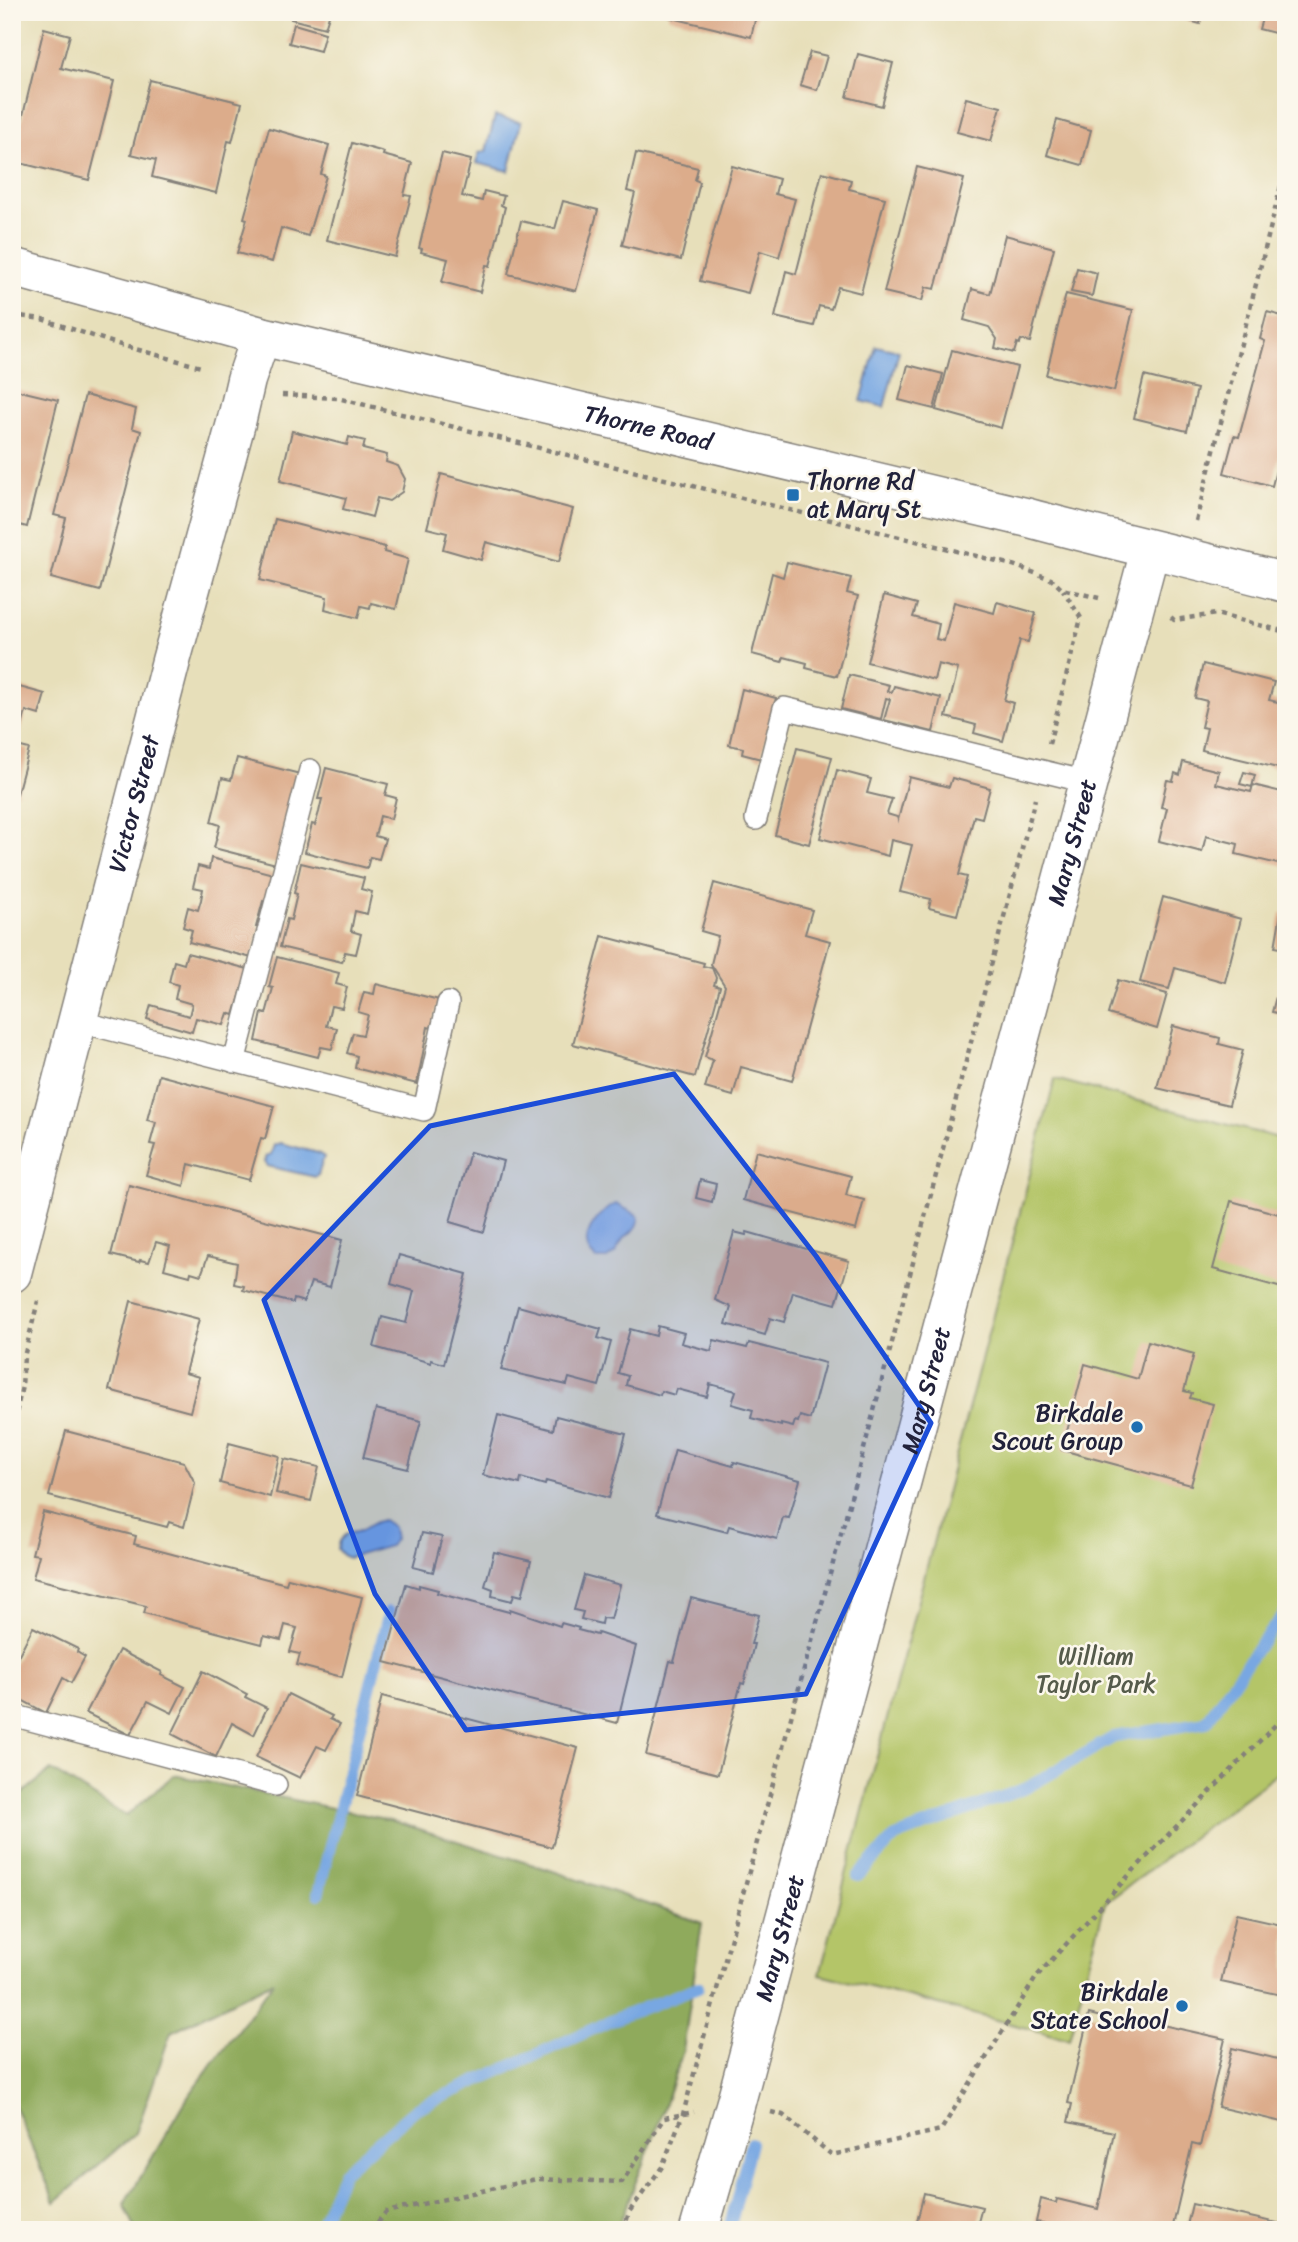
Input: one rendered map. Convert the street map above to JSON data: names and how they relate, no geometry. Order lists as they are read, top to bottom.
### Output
{
  "streets": {
    "street": ["Thorne Road", "Victor Street", "Mary Street"]
  },
  "crossings": [
    ["Thorne Road", "Victor Street"],
    ["Thorne Road", "Mary Street"]
  ],
  "parks": ["William Taylor Park"],
  "places": {
    "transit": ["Thorne Rd at Mary St"],
    "other": ["Birkdale Scout Group", "Birkdale State School"]
  }
}
